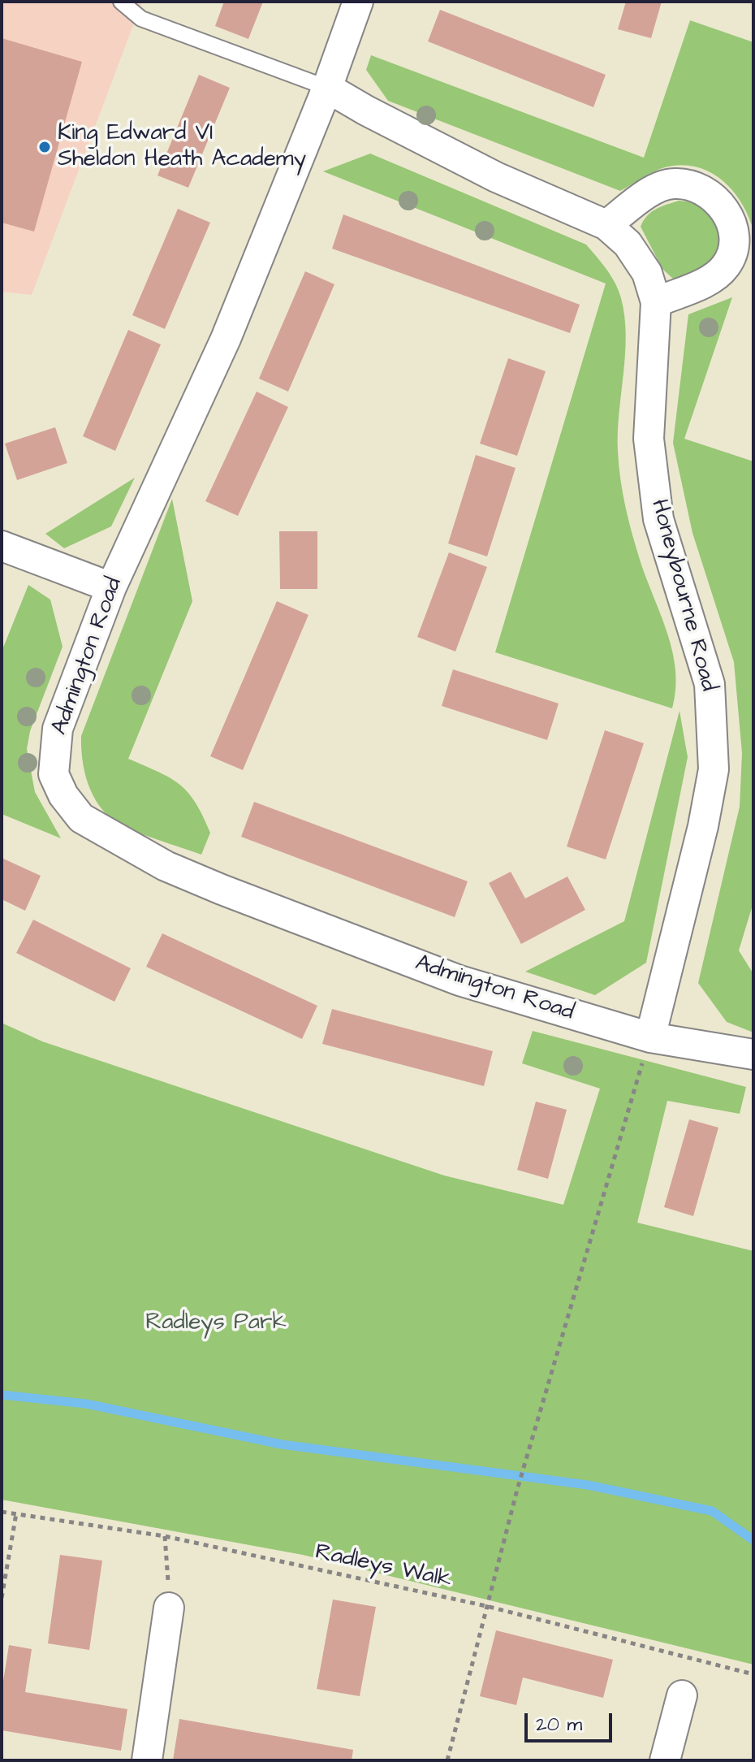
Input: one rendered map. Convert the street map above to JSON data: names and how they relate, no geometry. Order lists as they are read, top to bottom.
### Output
{
  "streets": {
    "street": ["Honeybourne Road", "Admington Road"],
    "path": ["Radleys Walk"]
  },
  "crossings": [
    ["Honeybourne Road", "Admington Road"]
  ],
  "parks": ["Radleys Park"],
  "places": ["King Edward VI Sheldon Heath Academy"],
  "scale_bar": "20 m"
}
